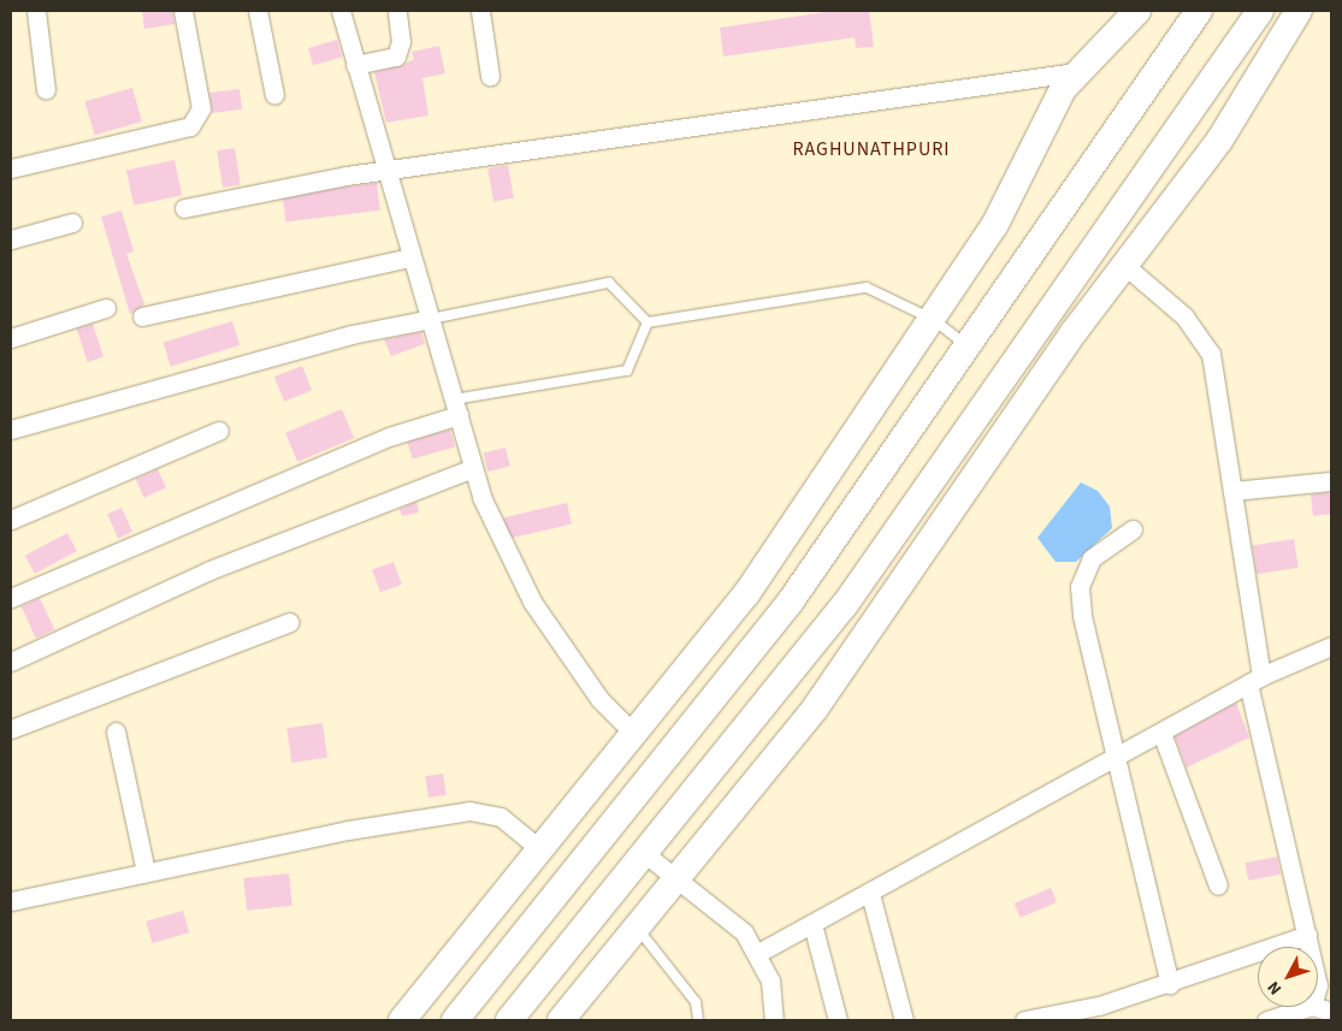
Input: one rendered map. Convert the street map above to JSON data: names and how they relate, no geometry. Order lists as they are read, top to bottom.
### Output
{
  "districts": ["RAGHUNATHPURI"],
  "north": "bottom left"
}
